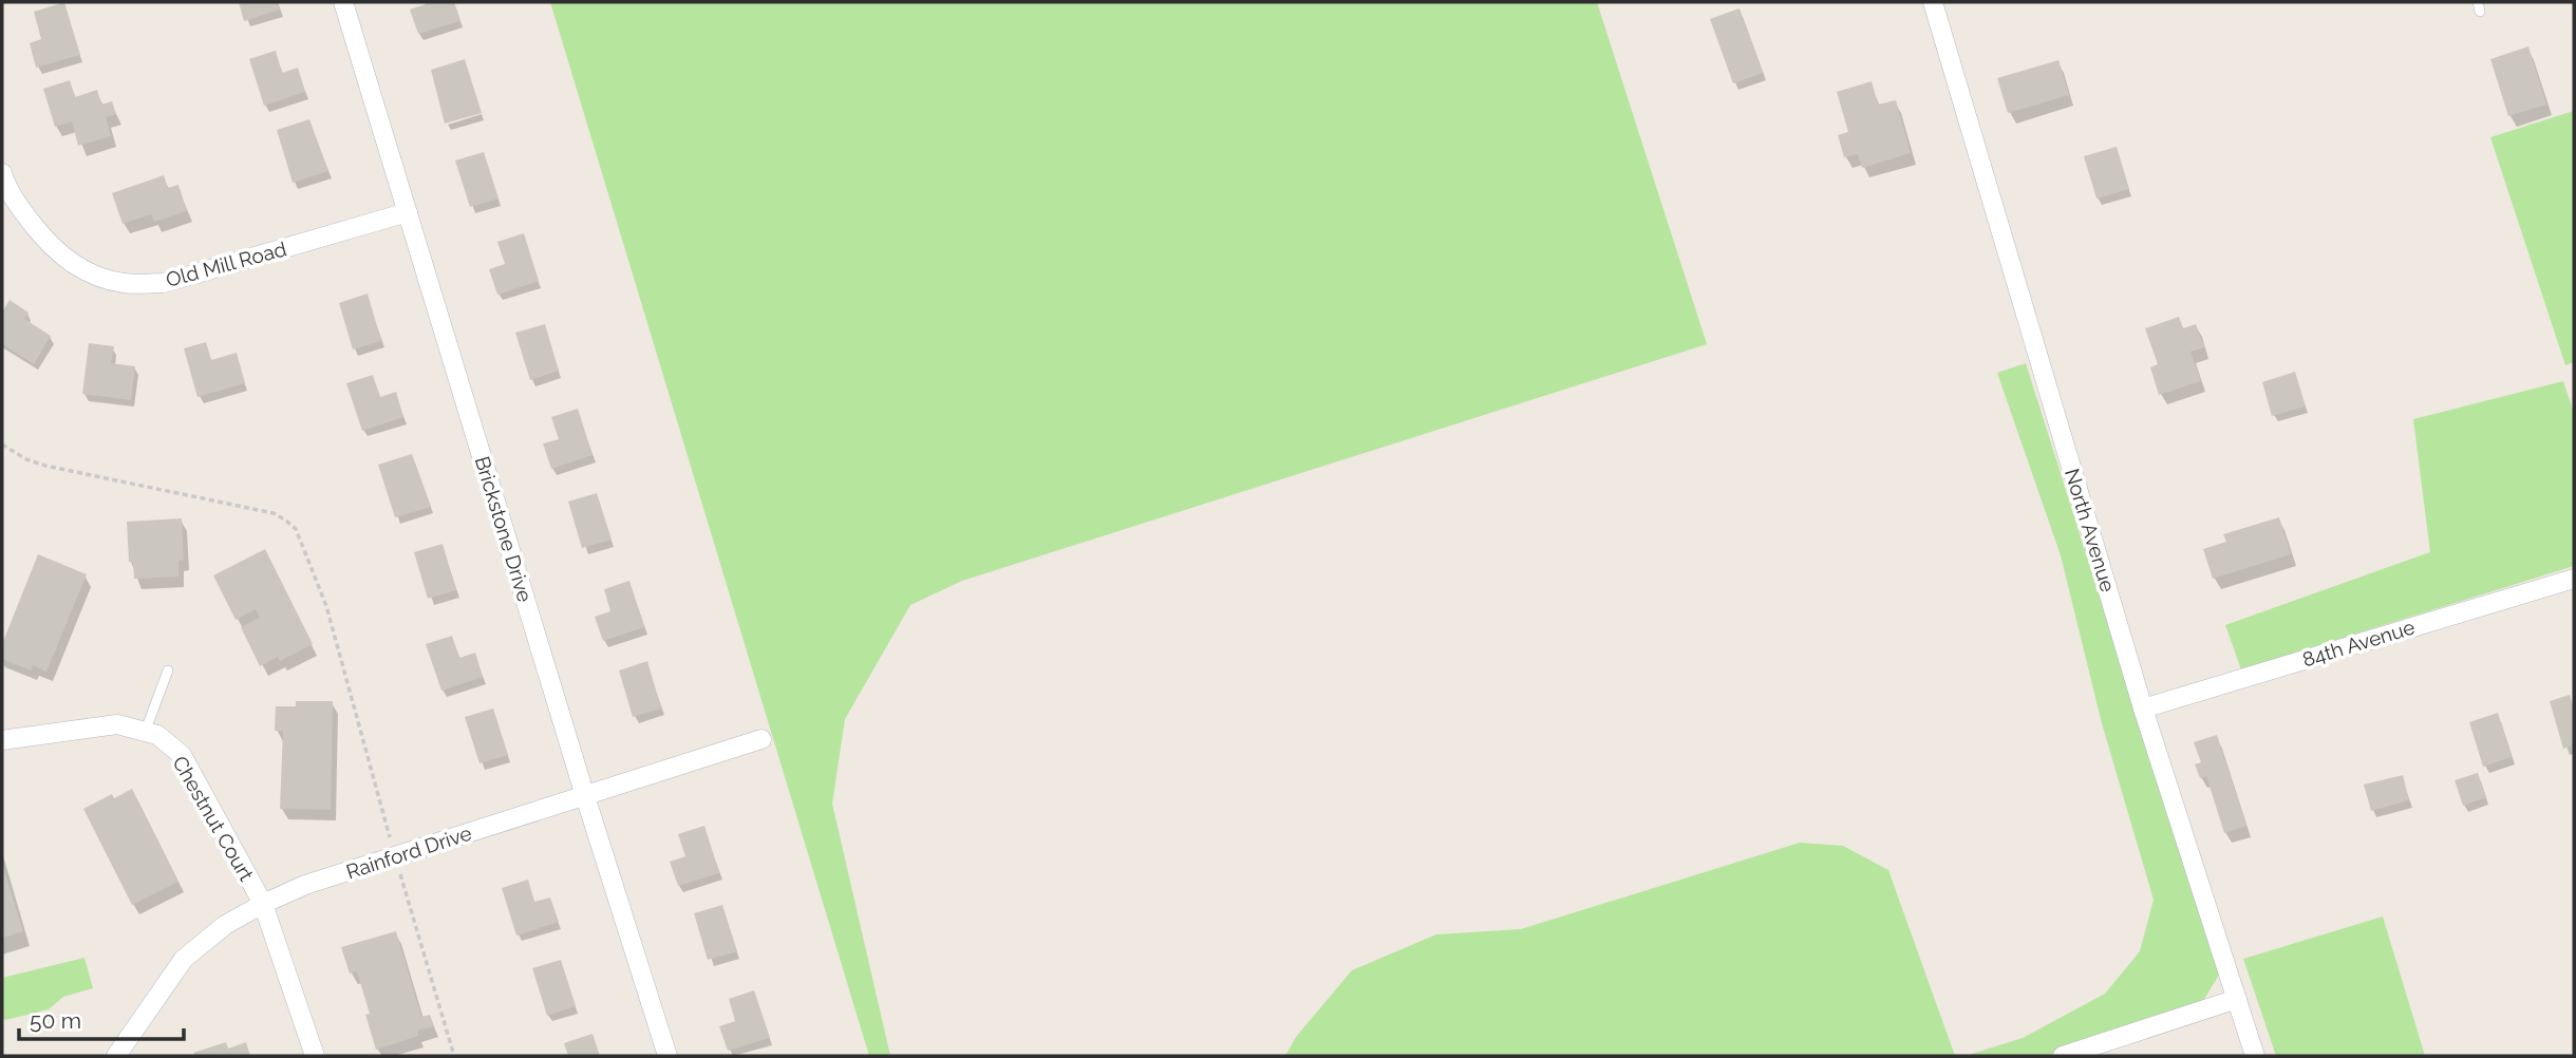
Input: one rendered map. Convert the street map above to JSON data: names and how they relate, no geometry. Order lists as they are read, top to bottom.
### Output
{
  "streets": {
    "street": [
      "Old Mill Road",
      "Brickstone Drive",
      "North Avenue",
      "84th Avenue",
      "Chestnut Court",
      "Rainford Drive"
    ]
  },
  "crossings": [
    ["Old Mill Road", "Brickstone Drive"],
    ["Brickstone Drive", "Rainford Drive"],
    ["North Avenue", "84th Avenue"],
    ["Chestnut Court", "Rainford Drive"]
  ],
  "scale_bar": "50 m"
}
